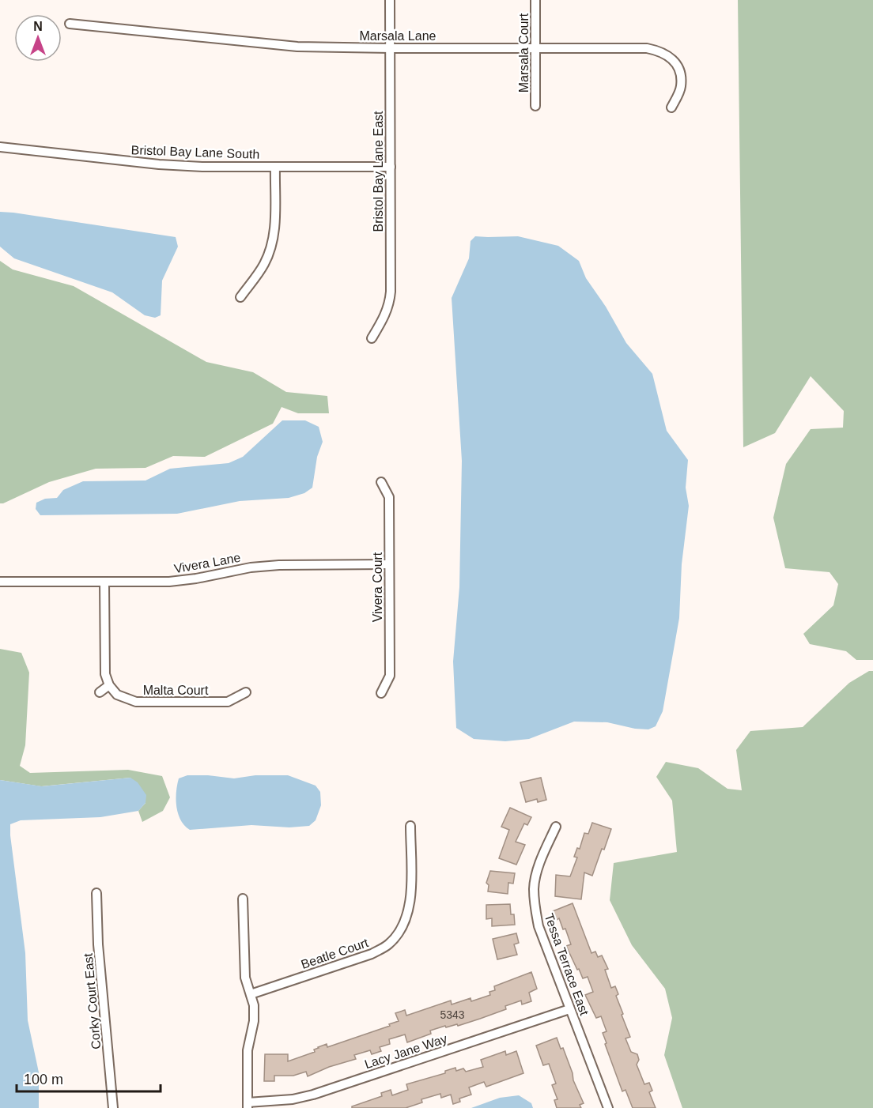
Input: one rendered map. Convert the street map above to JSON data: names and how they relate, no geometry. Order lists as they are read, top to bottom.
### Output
{
  "streets": {
    "street": [
      "Marsala Lane",
      "Marsala Court",
      "Bristol Bay Lane South",
      "Bristol Bay Lane East",
      "Vivera Lane",
      "Vivera Court",
      "Malta Court",
      "Beatle Court",
      "Tessa Terrace East",
      "Corky Court East",
      "Lacy Jane Way"
    ]
  },
  "crossings": [
    ["Marsala Lane", "Marsala Court"],
    ["Marsala Lane", "Bristol Bay Lane East"],
    ["Bristol Bay Lane South", "Bristol Bay Lane East"],
    ["Vivera Lane", "Vivera Court"],
    ["Tessa Terrace East", "Lacy Jane Way"]
  ],
  "house_numbers": ["5343"],
  "scale_bar": "100 m",
  "north": "top"
}
